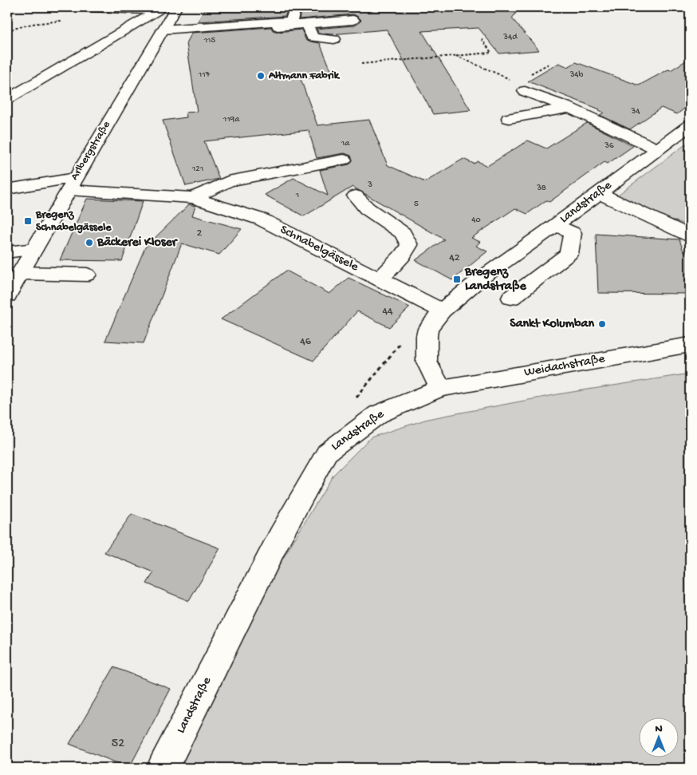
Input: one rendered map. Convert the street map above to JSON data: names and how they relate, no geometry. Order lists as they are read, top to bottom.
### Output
{
  "streets": {
    "street": [
      "Arlbergstraße",
      "Landstraße",
      "Schnabelgässele",
      "Weidachstraße"
    ]
  },
  "crossings": [
    ["Arlbergstraße", "Schnabelgässele"],
    ["Landstraße", "Schnabelgässele"],
    ["Landstraße", "Weidachstraße"]
  ],
  "places": {
    "other": ["Altmann Fabrik", "Bäckerei Kloser", "Sankt Kolumban"],
    "transit": ["Bregenz Schnabelgässele", "Bregenz Landstraße"]
  },
  "house_numbers": [
    "34d",
    "115",
    "117",
    "34b",
    "34",
    "119a",
    "1a",
    "36",
    "121",
    "3",
    "38",
    "1",
    "5",
    "40",
    "2",
    "42",
    "44",
    "46",
    "52"
  ],
  "north": "top"
}
